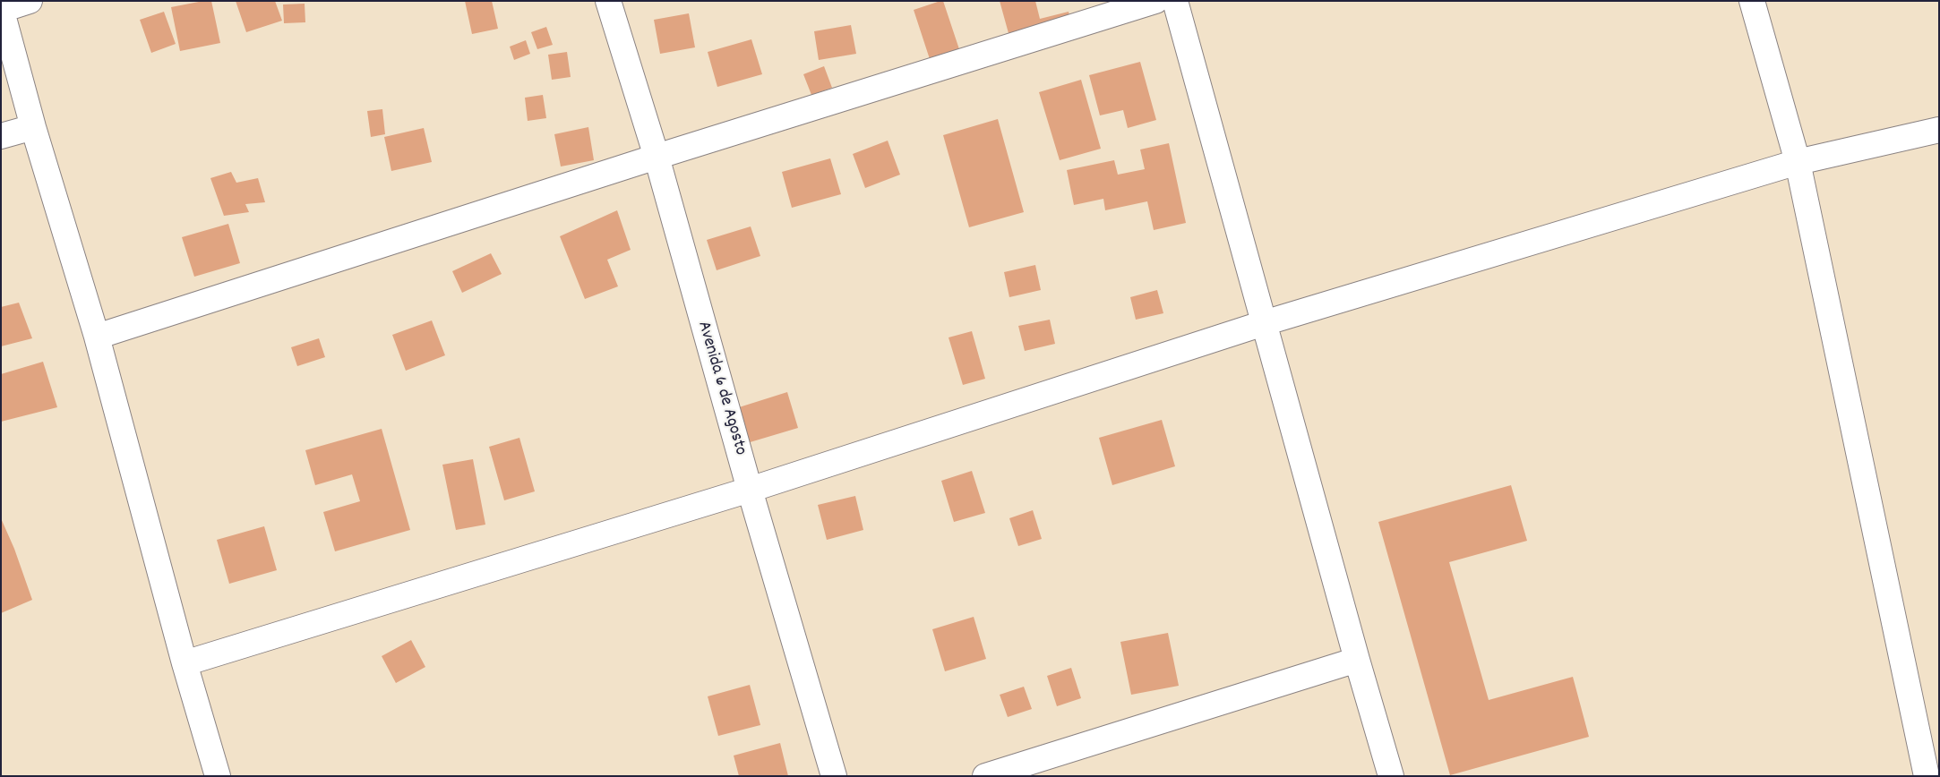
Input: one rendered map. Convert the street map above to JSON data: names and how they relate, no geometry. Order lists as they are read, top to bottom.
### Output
{
  "streets": {
    "street": ["Avenida 6 de Agosto"]
  }
}
